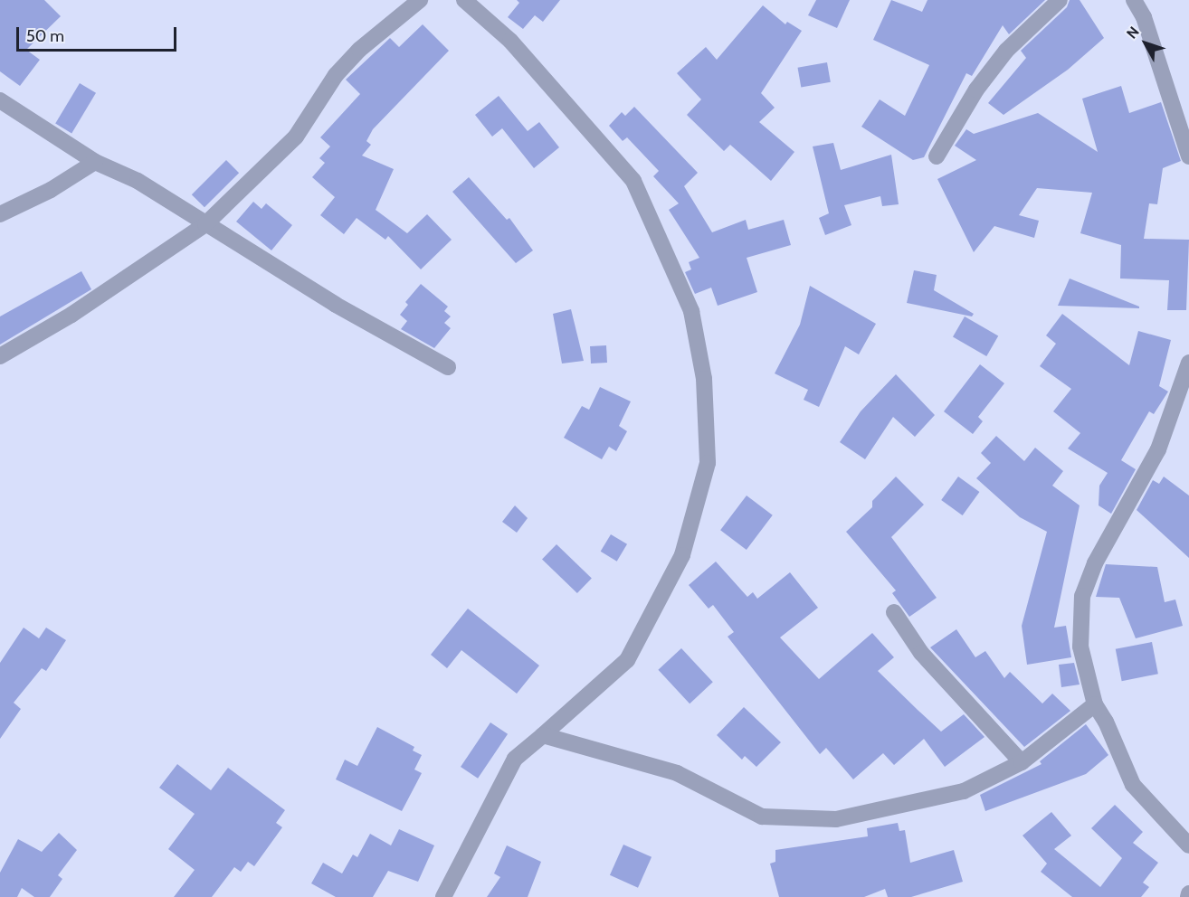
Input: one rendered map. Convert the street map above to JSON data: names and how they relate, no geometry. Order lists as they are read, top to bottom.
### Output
{
  "scale_bar": "50 m",
  "north": "top left"
}
